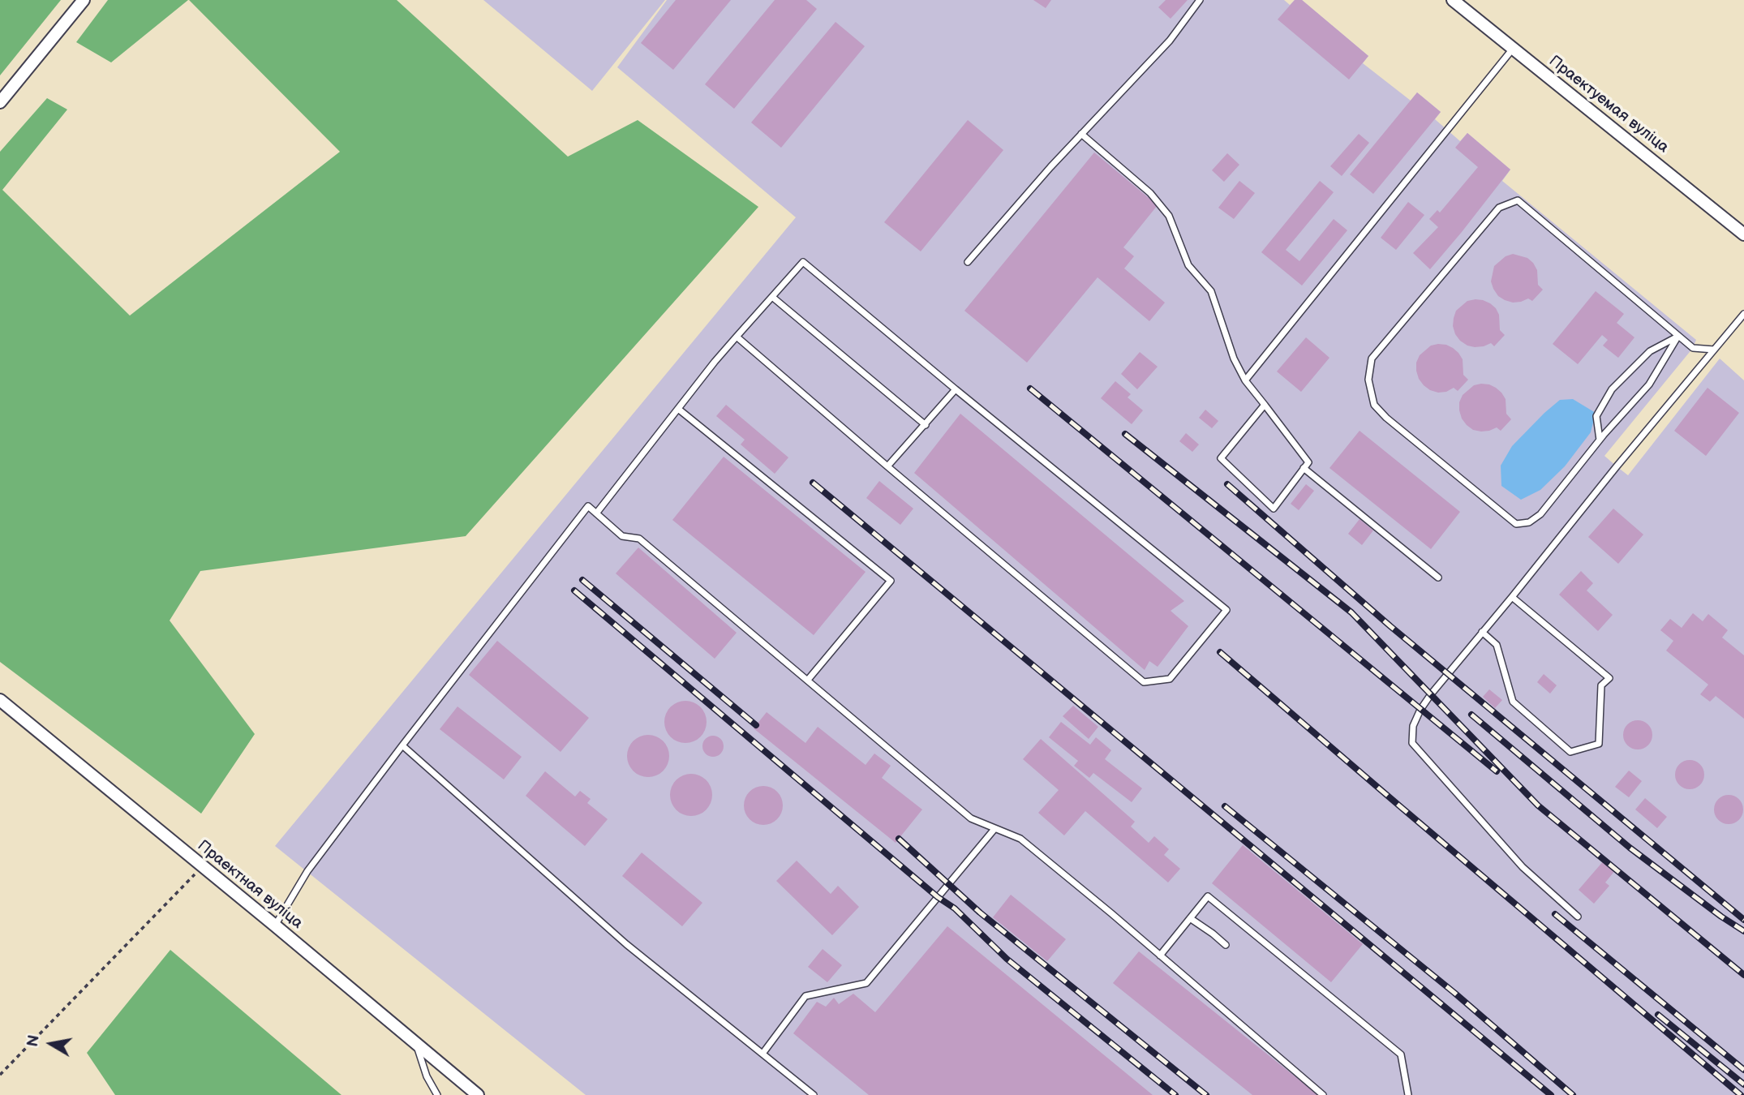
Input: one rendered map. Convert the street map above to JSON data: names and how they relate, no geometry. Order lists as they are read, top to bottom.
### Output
{
  "streets": {
    "street": ["Праектуемая вуліца", "Праектная вуліца"]
  },
  "north": "left"
}
